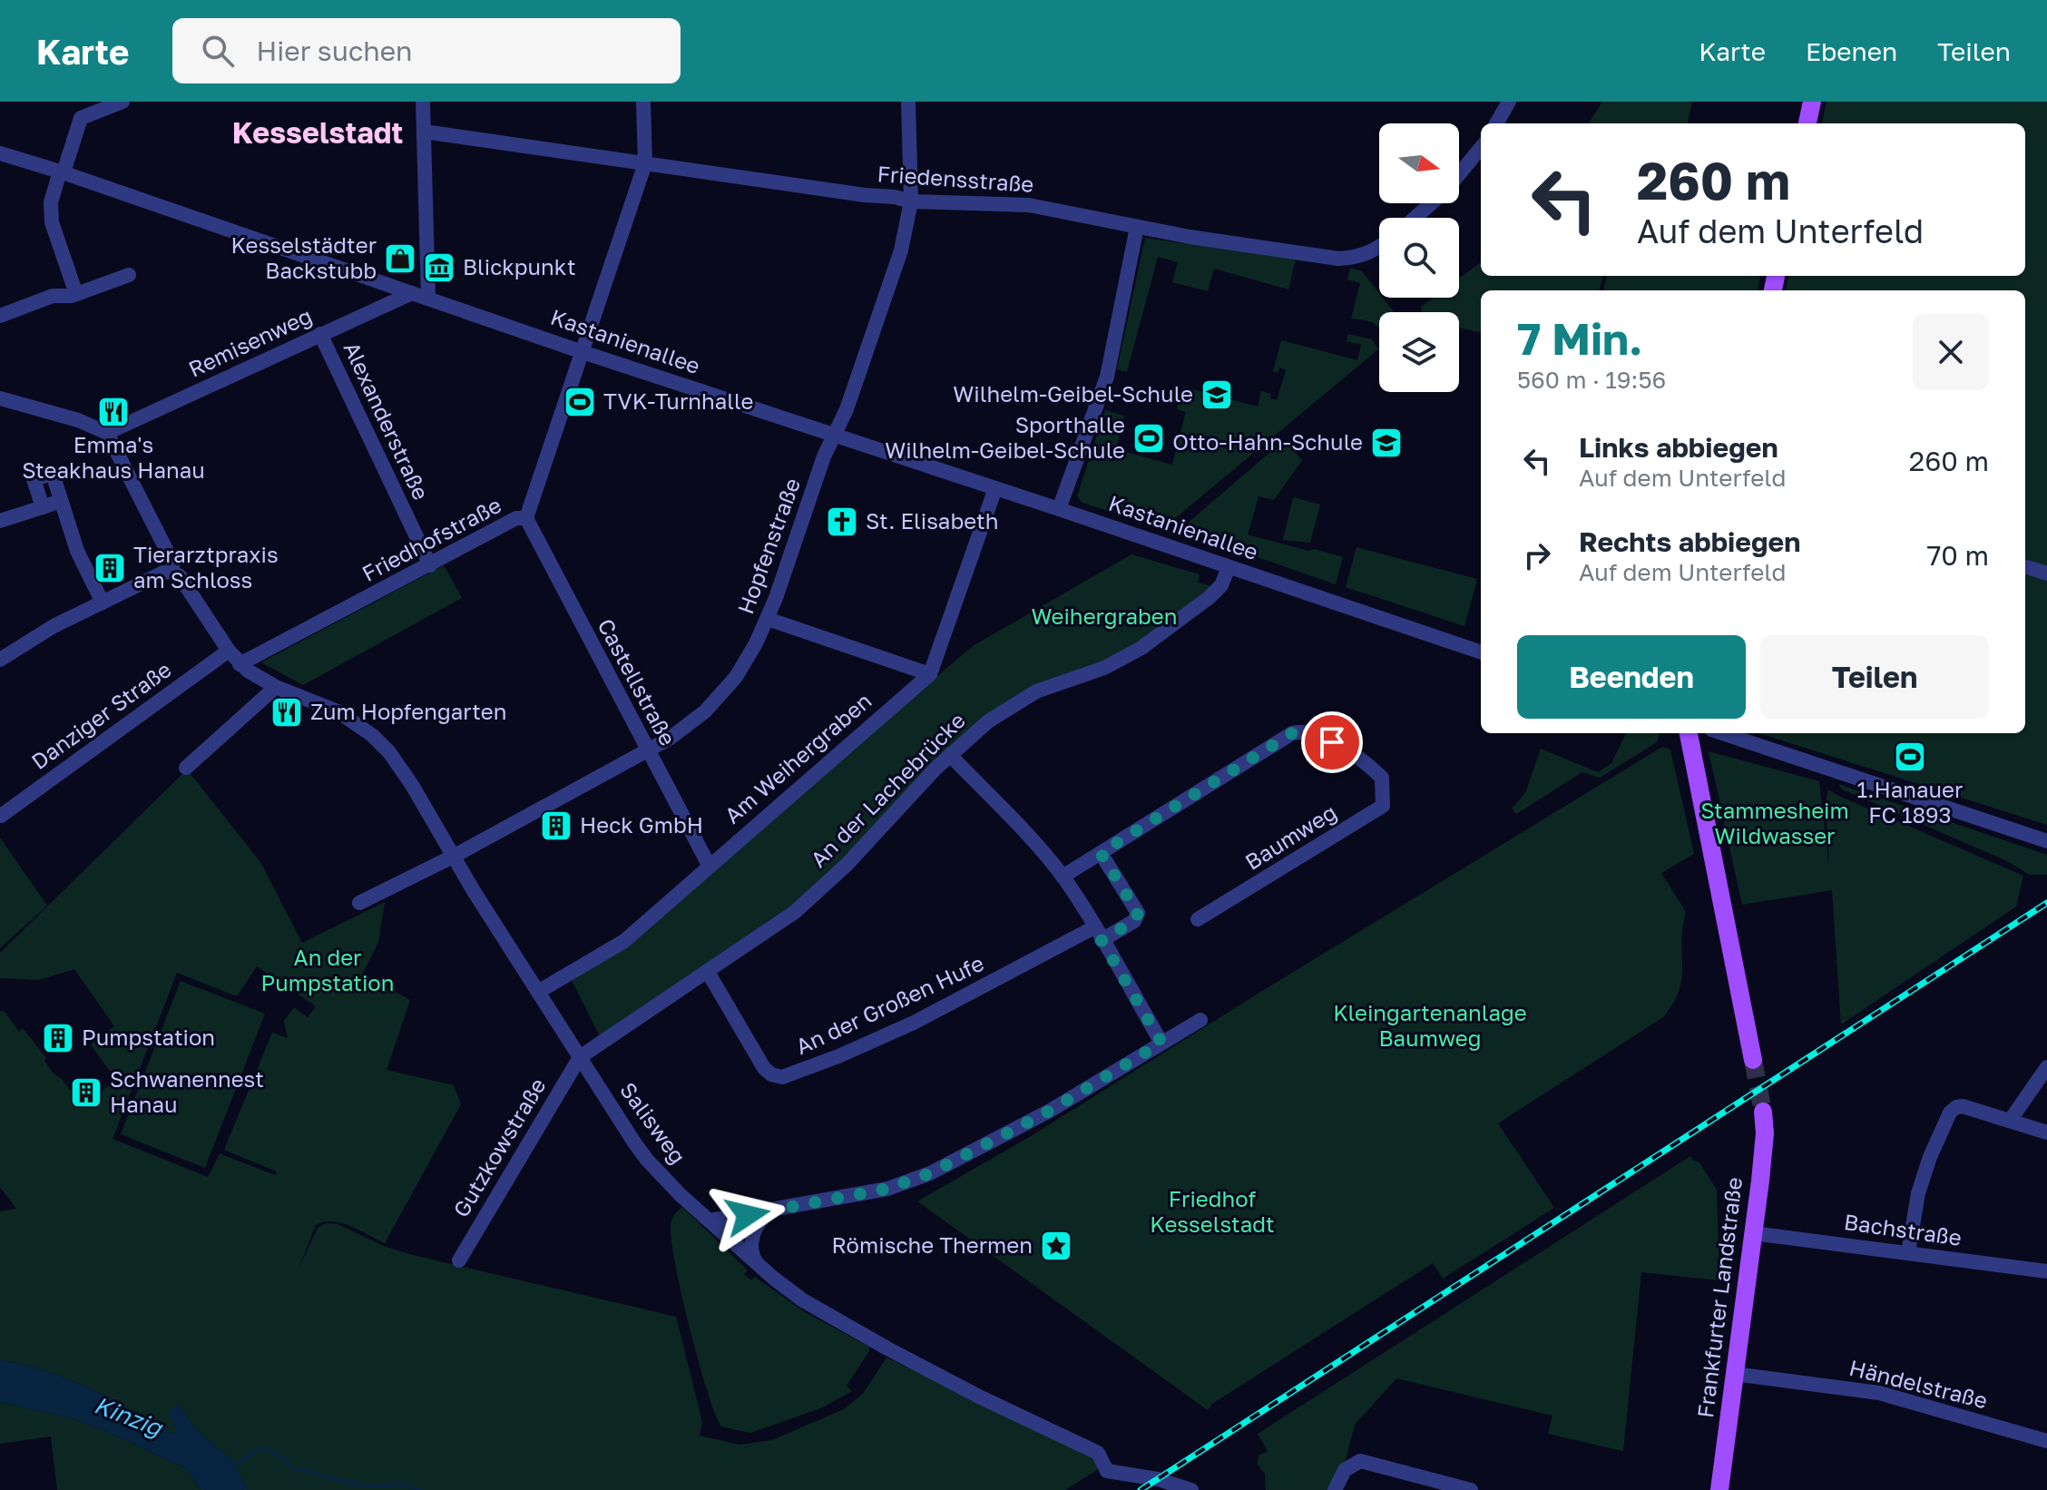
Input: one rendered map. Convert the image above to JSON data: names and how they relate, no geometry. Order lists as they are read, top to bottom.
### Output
{
  "streets": {
    "main road": ["Frankfurter Landstraße"],
    "street": [
      "Friedensstraße",
      "Kastanienallee",
      "Remisenweg",
      "Alexanderstraße",
      "Friedhofstraße",
      "Hopfenstraße",
      "Castellstraße",
      "Danziger Straße",
      "Am Weihergraben",
      "An der Lachebrücke",
      "Baumweg",
      "An der Großen Hufe",
      "Salisweg",
      "Gutzkowstraße",
      "Bachstraße",
      "Händelstraße"
    ]
  },
  "crossings": [
    ["Friedensstraße", "Friedhofstraße"],
    ["Friedensstraße", "Hopfenstraße"],
    ["Kastanienallee", "Remisenweg"],
    ["Kastanienallee", "Friedhofstraße"],
    ["Kastanienallee", "Hopfenstraße"],
    ["Kastanienallee", "Am Weihergraben"],
    ["Kastanienallee", "An der Lachebrücke"],
    ["Remisenweg", "Alexanderstraße"],
    ["Remisenweg", "Salisweg"],
    ["Alexanderstraße", "Friedhofstraße"],
    ["Friedhofstraße", "Castellstraße"],
    ["Friedhofstraße", "Salisweg"],
    ["Hopfenstraße", "Castellstraße"],
    ["Hopfenstraße", "Salisweg"],
    ["Castellstraße", "Am Weihergraben"],
    ["Danziger Straße", "Salisweg"],
    ["Am Weihergraben", "Salisweg"],
    ["An der Lachebrücke", "An der Großen Hufe"],
    ["An der Lachebrücke", "Salisweg"],
    ["An der Lachebrücke", "Gutzkowstraße"],
    ["Baumweg", "An der Großen Hufe"],
    ["Salisweg", "Gutzkowstraße"],
    ["Bachstraße", "Frankfurter Landstraße"],
    ["Frankfurter Landstraße", "Händelstraße"]
  ],
  "districts": ["Kesselstadt"],
  "water": ["Kinzig"],
  "parks": [
    "Weihergraben",
    "Stammesheim Wildwasser",
    "An der Pumpstation",
    "Kleingartenanlage Baumweg",
    "Friedhof Kesselstadt"
  ],
  "places": {
    "shop": ["Kesselstädter Backstubb"],
    "museum": ["Blickpunkt"],
    "school or university": ["Wilhelm-Geibel-Schule", "Otto-Hahn-Schule"],
    "sports": ["TVK-Turnhalle", "Sporthalle Wilhelm-Geibel-Schule", "1.Hanauer FC 1893"],
    "restaurant": ["Emma's Steakhaus Hanau", "Zum Hopfengarten"],
    "church": ["St. Elisabeth"],
    "building": [
      "Tierarztpraxis am Schloss",
      "Heck GmbH",
      "Pumpstation",
      "Schwanennest Hanau"
    ],
    "place": ["Römische Thermen"]
  },
  "north": "right",
  "page": {
    "header": "Karte",
    "search": "Hier suchen",
    "nav": ["Karte", "Ebenen", "Teilen"],
    "turn": ["260 m", "Auf dem Unterfeld"],
    "heading": ["7 Min.", "560 m · 19:56"],
    "list": [
      {
        "name": "Links abbiegen",
        "note": "Auf dem Unterfeld",
        "value": "260 m"
      },
      {
        "name": "Rechts abbiegen",
        "note": "Auf dem Unterfeld",
        "value": "70 m"
      }
    ],
    "buttons": ["Beenden", "Teilen"]
  }
}
